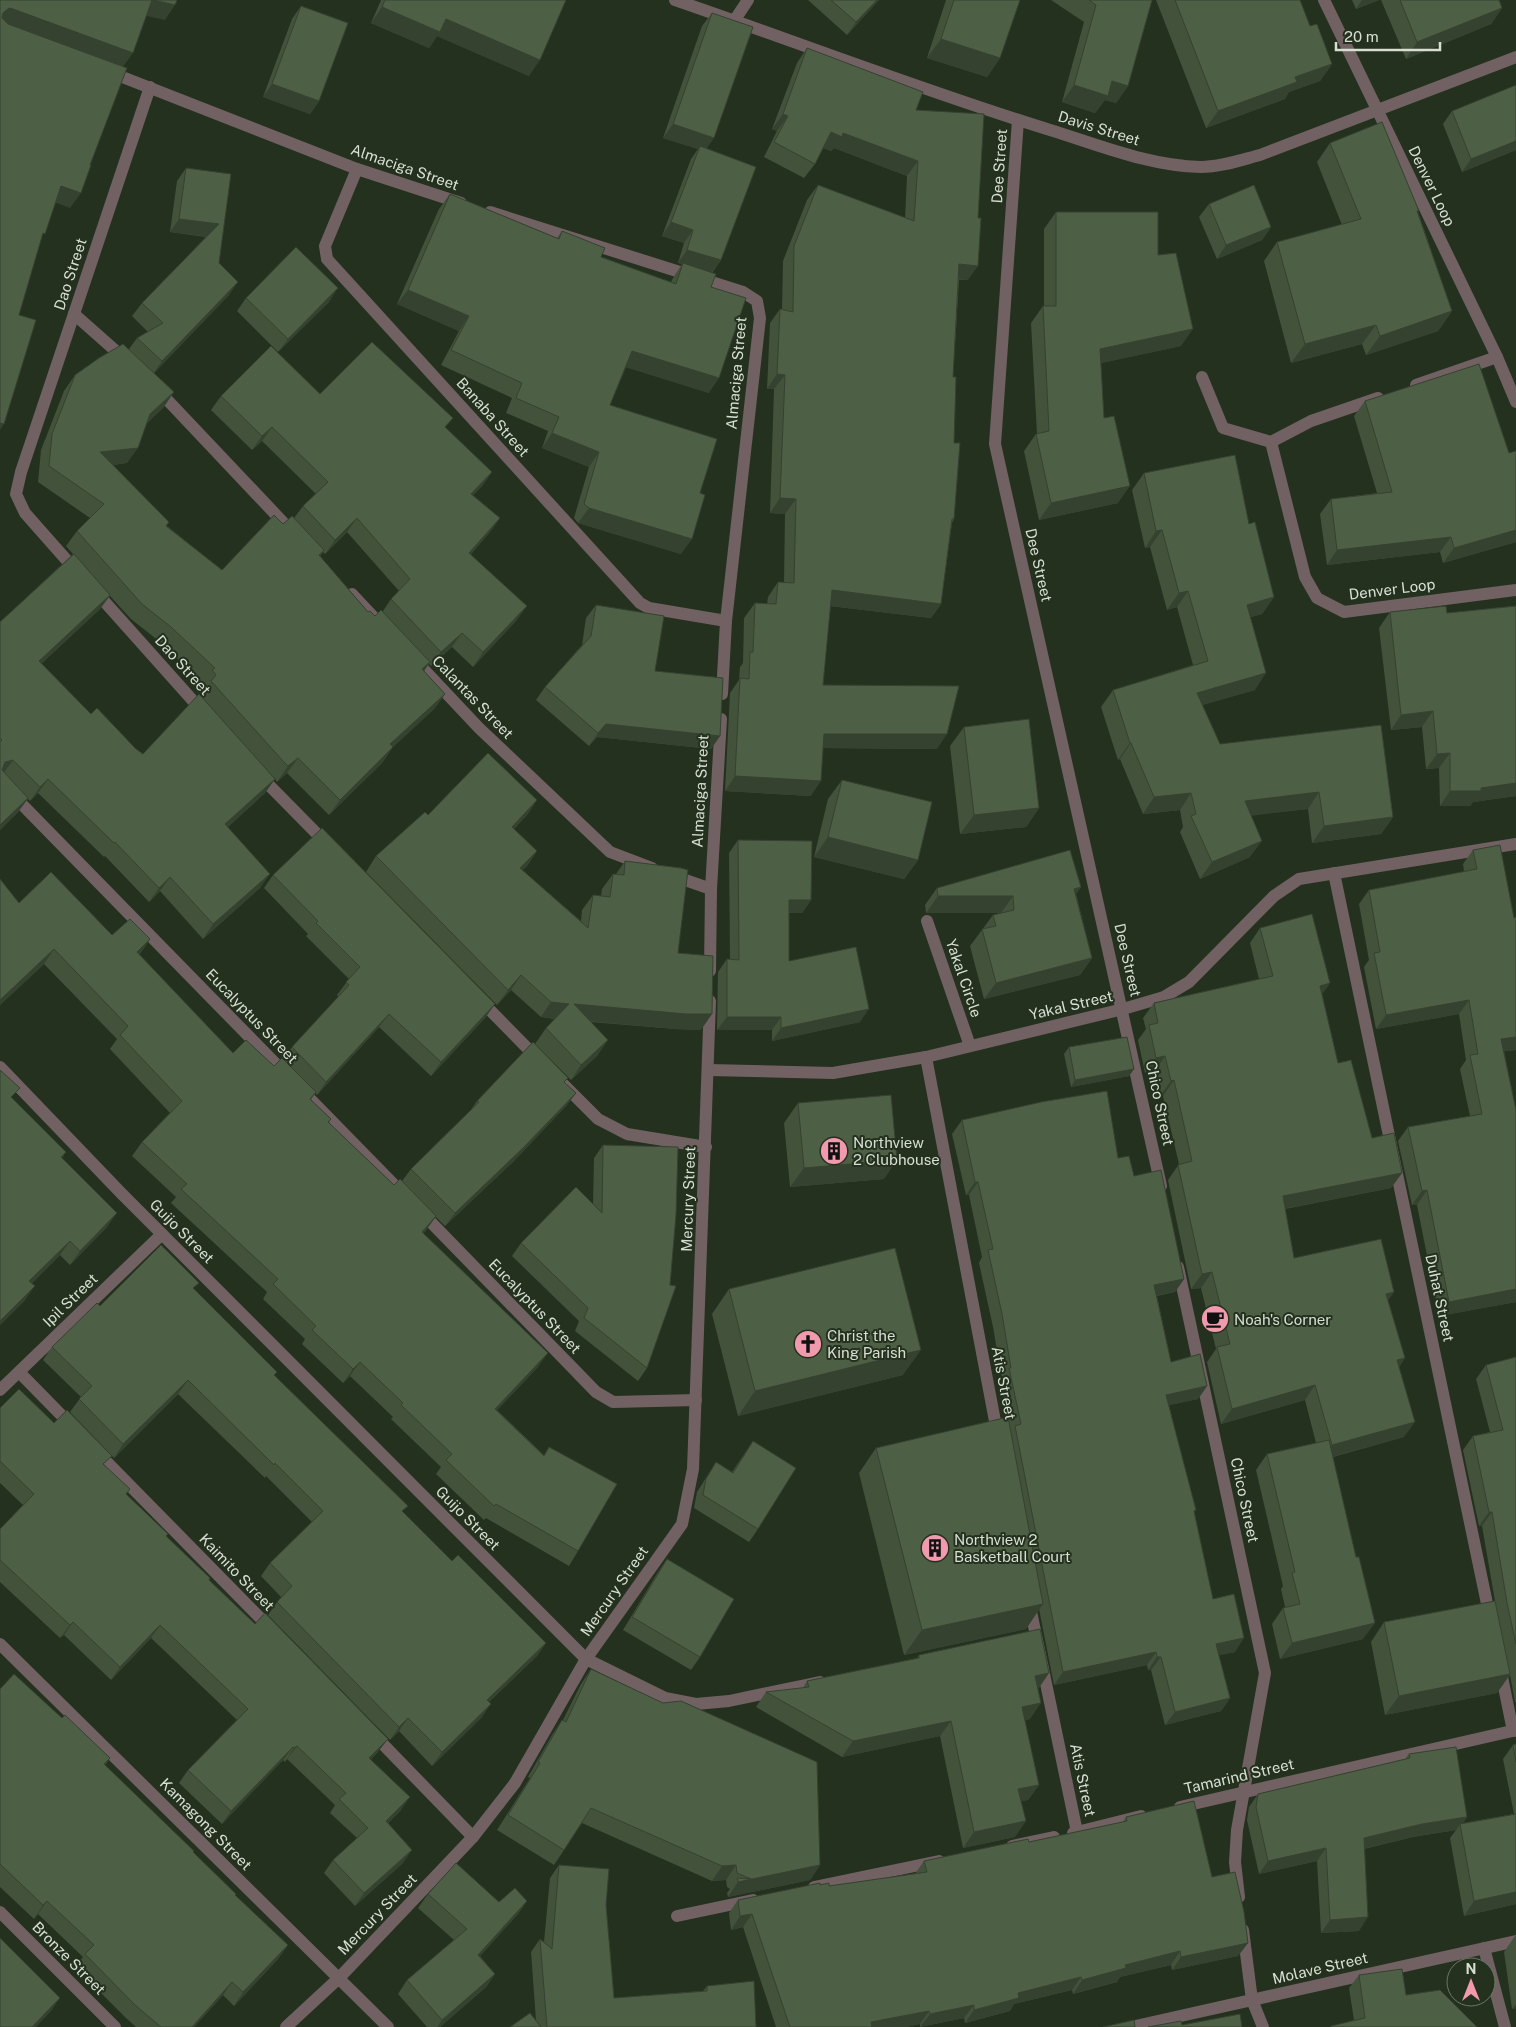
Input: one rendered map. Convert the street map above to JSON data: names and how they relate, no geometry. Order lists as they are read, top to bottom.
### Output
{
  "streets": {
    "street": [
      "Davis Street",
      "Dee Street",
      "Almaciga Street",
      "Denver Loop",
      "Dao Street",
      "Banaba Street",
      "Calantas Street",
      "Yakal Circle",
      "Yakal Street",
      "Eucalyptus Street",
      "Chico Street",
      "Mercury Street",
      "Guijo Street",
      "Duhat Street",
      "Ipil Street",
      "Atis Street",
      "Kaimito Street",
      "Tamarind Street",
      "Kamagong Street",
      "Bronze Street",
      "Molave Street"
    ]
  },
  "crossings": [
    ["Davis Street", "Dee Street"],
    ["Davis Street", "Denver Loop"],
    ["Dee Street", "Yakal Street"],
    ["Dee Street", "Chico Street"],
    ["Almaciga Street", "Dao Street"],
    ["Almaciga Street", "Banaba Street"],
    ["Almaciga Street", "Calantas Street"],
    ["Almaciga Street", "Yakal Street"],
    ["Almaciga Street", "Mercury Street"],
    ["Yakal Circle", "Yakal Street"],
    ["Yakal Street", "Chico Street"],
    ["Yakal Street", "Mercury Street"],
    ["Yakal Street", "Duhat Street"],
    ["Yakal Street", "Atis Street"],
    ["Eucalyptus Street", "Mercury Street"],
    ["Chico Street", "Tamarind Street"],
    ["Chico Street", "Molave Street"],
    ["Mercury Street", "Guijo Street"],
    ["Mercury Street", "Kamagong Street"],
    ["Guijo Street", "Ipil Street"],
    ["Ipil Street", "Kaimito Street"]
  ],
  "places": {
    "building": ["Northview 2 Clubhouse", "Northview 2 Basketball Court"],
    "cafe": ["Noah's Corner"],
    "church": ["Christ the King Parish"]
  },
  "scale_bar": "20 m",
  "north": "top"
}
